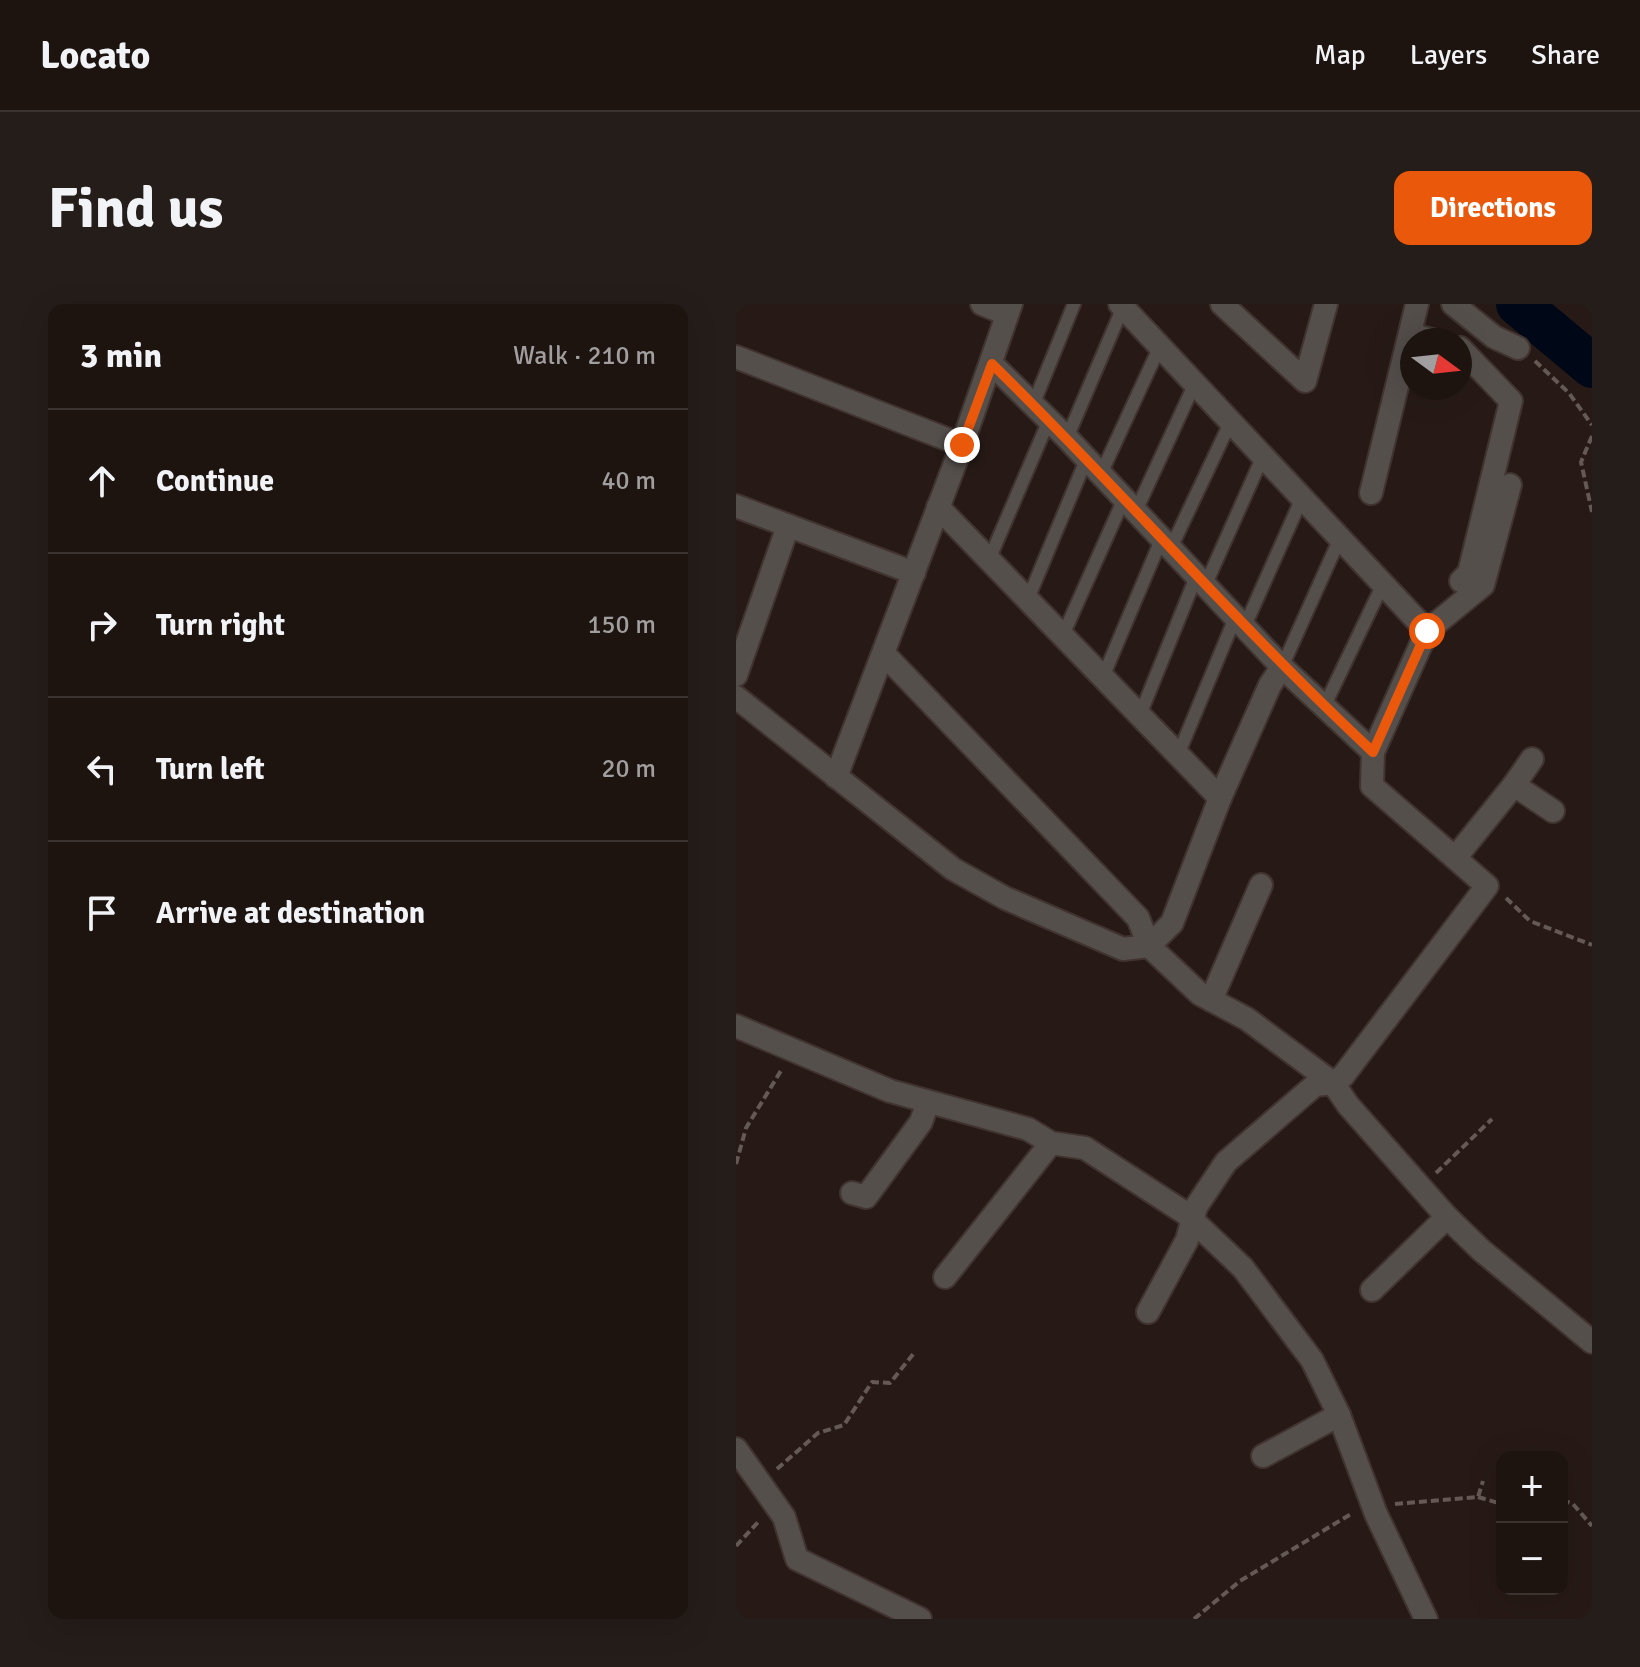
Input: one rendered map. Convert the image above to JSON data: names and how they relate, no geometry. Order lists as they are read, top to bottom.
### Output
{
  "north": "right",
  "page": {
    "header": "Locato",
    "nav": ["Map", "Layers", "Share"],
    "buttons": "Directions",
    "title": "Find us",
    "heading": ["3 min", "Walk · 210 m"],
    "list": [
      ["Continue", "40 m"],
      ["Turn right", "150 m"],
      ["Turn left", "20 m"],
      "Arrive at destination"
    ],
    "map_buttons": ["+", "−"]
  }
}
